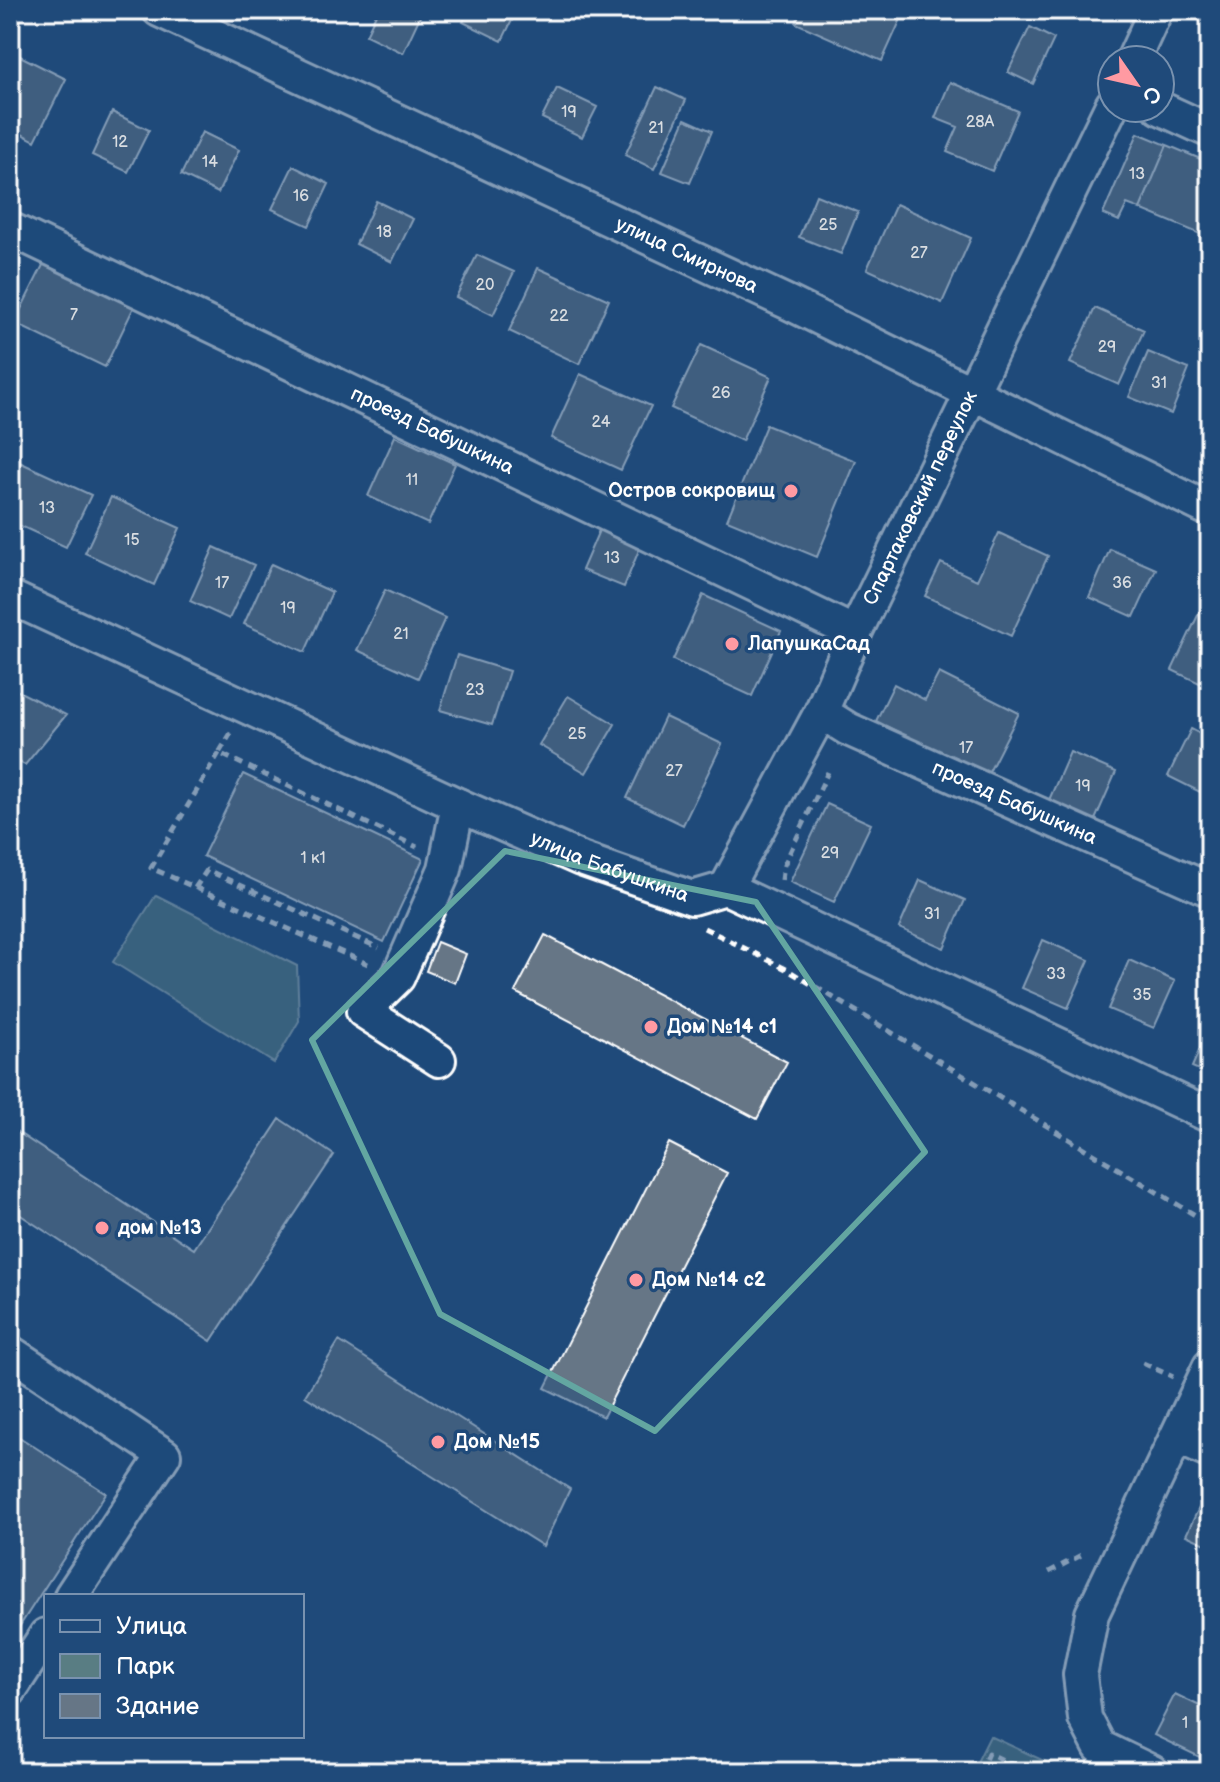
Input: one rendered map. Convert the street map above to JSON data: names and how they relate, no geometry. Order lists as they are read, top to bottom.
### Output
{
  "streets": {
    "street": [
      "улица Смирнова",
      "проезд Бабушкина",
      "Спартаковский переулок",
      "улица Бабушкина"
    ]
  },
  "crossings": [
    ["улица Смирнова", "Спартаковский переулок"],
    ["проезд Бабушкина", "Спартаковский переулок"],
    ["Спартаковский переулок", "улица Бабушкина"]
  ],
  "places": [
    "Остров сокровищ",
    "ЛапушкаСад",
    "Дом №14 с1",
    "дом №13",
    "Дом №14 с2",
    "Дом №15"
  ],
  "house_numbers": [
    "19",
    "28А",
    "21",
    "12",
    "14",
    "13",
    "16",
    "25",
    "18",
    "27",
    "20",
    "7",
    "22",
    "29",
    "31",
    "26",
    "24",
    "11",
    "13",
    "15",
    "13",
    "17",
    "36",
    "19",
    "21",
    "23",
    "25",
    "17",
    "27",
    "19",
    "29",
    "1 к1",
    "31",
    "33",
    "35",
    "1"
  ],
  "legend": ["Улица", "Парк", "Здание"],
  "north": "bottom right"
}
